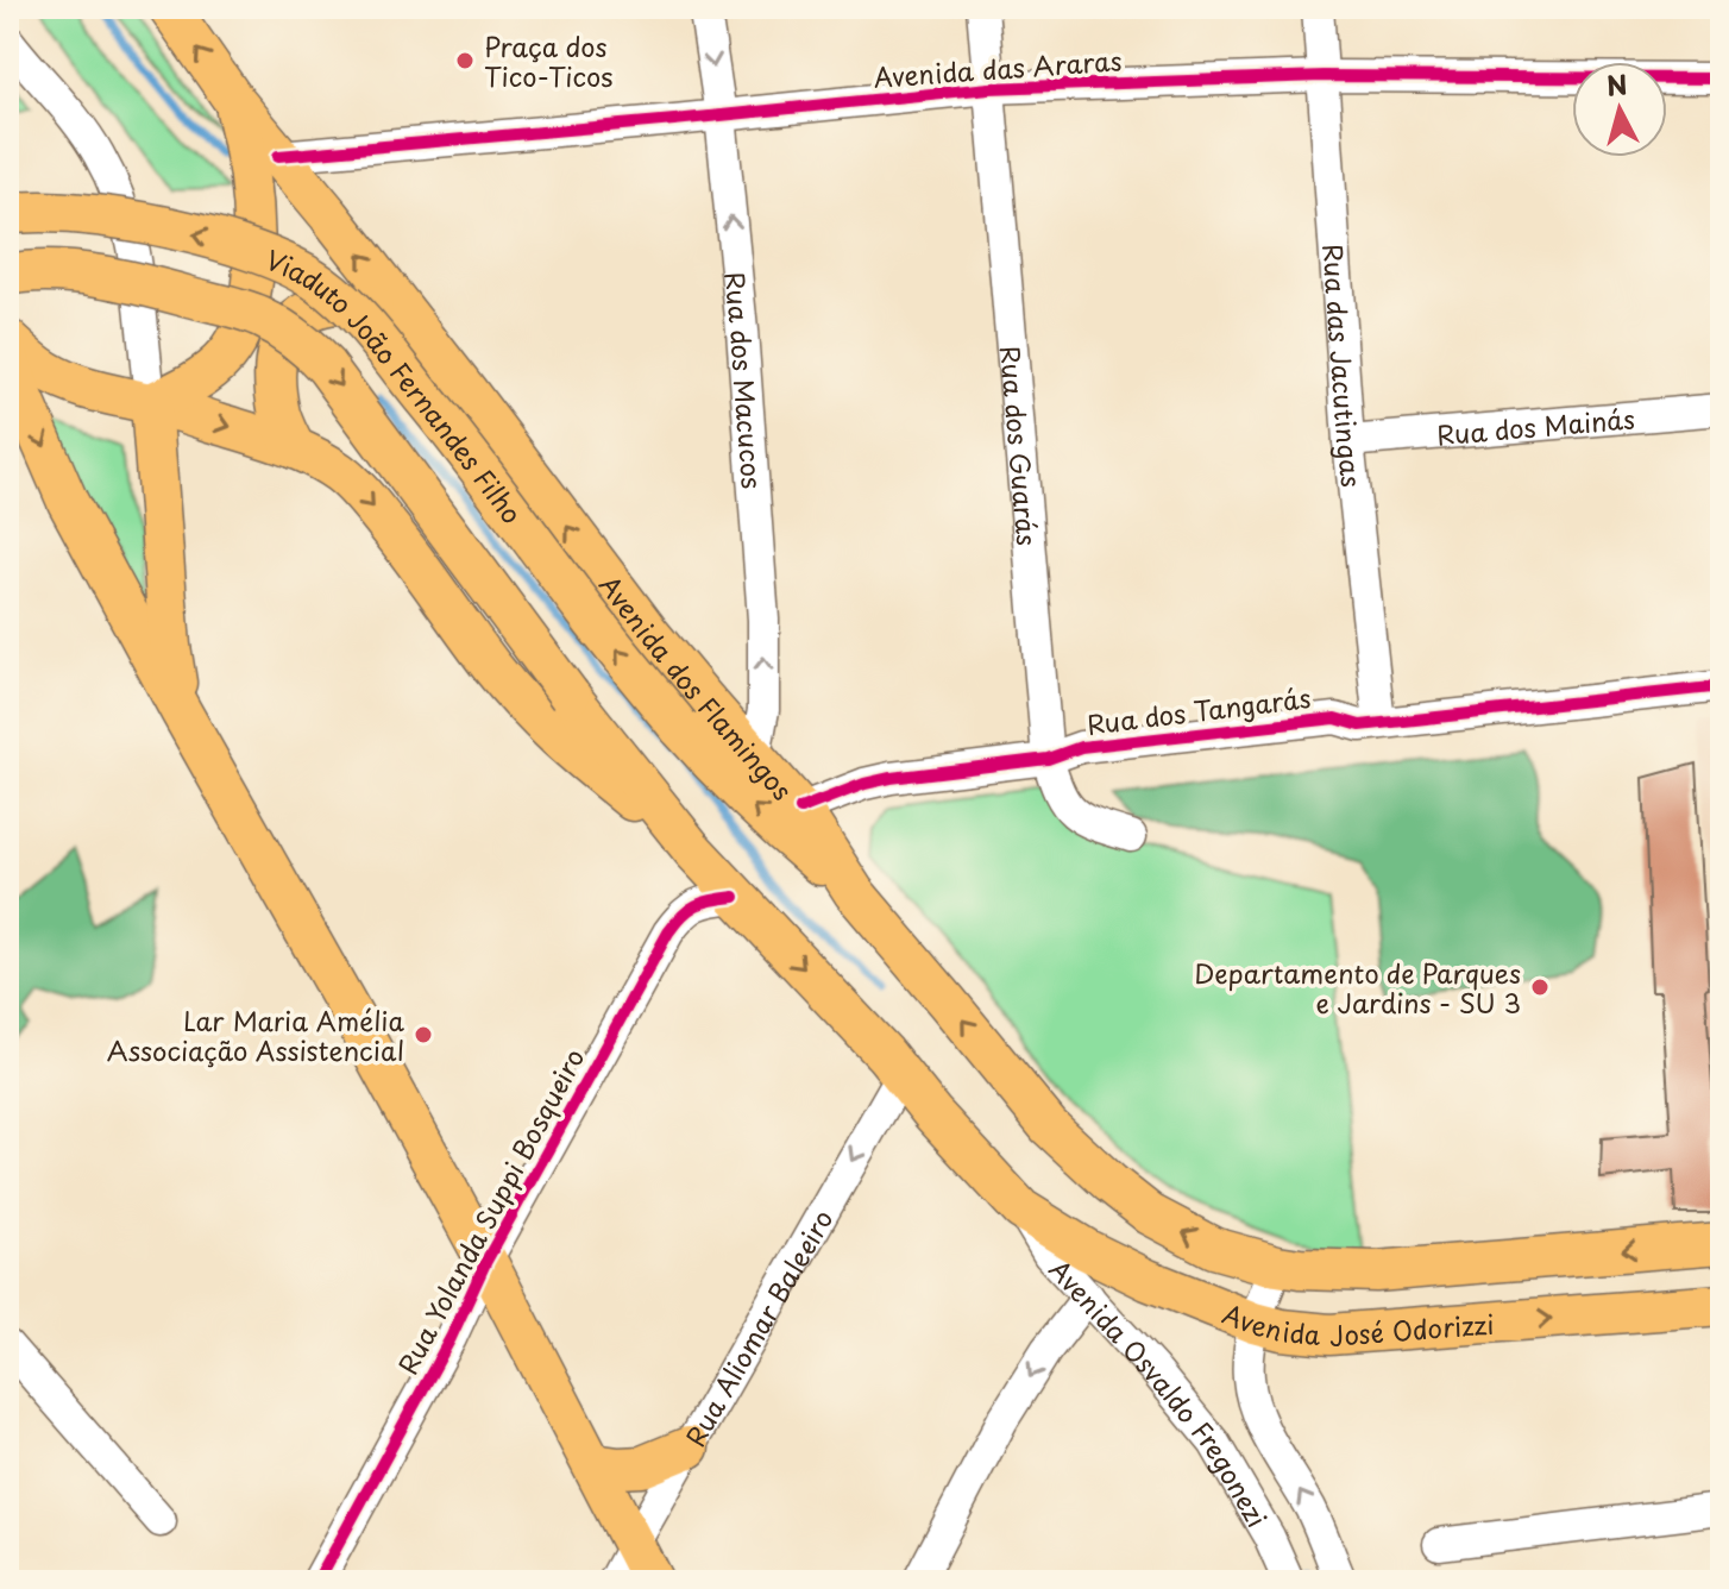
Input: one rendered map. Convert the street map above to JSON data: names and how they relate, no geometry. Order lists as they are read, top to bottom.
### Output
{
  "streets": {
    "main road": ["Viaduto João Fernandes Filho", "Avenida dos Flamingos", "Avenida José Odorizzi"],
    "street": [
      "Avenida das Araras",
      "Rua das Jacutingas",
      "Rua dos Macucos",
      "Rua dos Mainás",
      "Rua dos Guarás",
      "Rua dos Tangarás",
      "Rua Yolanda Suppi Bosqueiro",
      "Rua Aliomar Baleeiro",
      "Avenida Osvaldo Fregonezi"
    ]
  },
  "crossings": [
    ["Avenida das Araras", "Rua das Jacutingas"],
    ["Avenida das Araras", "Rua dos Macucos"],
    ["Avenida das Araras", "Rua dos Guarás"],
    ["Avenida das Araras", "Avenida dos Flamingos"],
    ["Rua das Jacutingas", "Rua dos Mainás"],
    ["Rua das Jacutingas", "Rua dos Tangarás"],
    ["Rua dos Macucos", "Avenida dos Flamingos"],
    ["Viaduto João Fernandes Filho", "Avenida dos Flamingos"],
    ["Viaduto João Fernandes Filho", "Avenida José Odorizzi"],
    ["Rua dos Guarás", "Rua dos Tangarás"],
    ["Avenida dos Flamingos", "Rua dos Tangarás"],
    ["Avenida dos Flamingos", "Avenida José Odorizzi"],
    ["Avenida dos Flamingos", "Avenida Osvaldo Fregonezi"],
    ["Rua Yolanda Suppi Bosqueiro", "Avenida José Odorizzi"],
    ["Avenida José Odorizzi", "Rua Aliomar Baleeiro"],
    ["Avenida José Odorizzi", "Avenida Osvaldo Fregonezi"]
  ],
  "places": ["Praça dos Tico-Ticos", "Departamento de Parques e Jardins - SU 3", "Lar Maria Amélia Associação Assistencial"],
  "north": "top"
}
